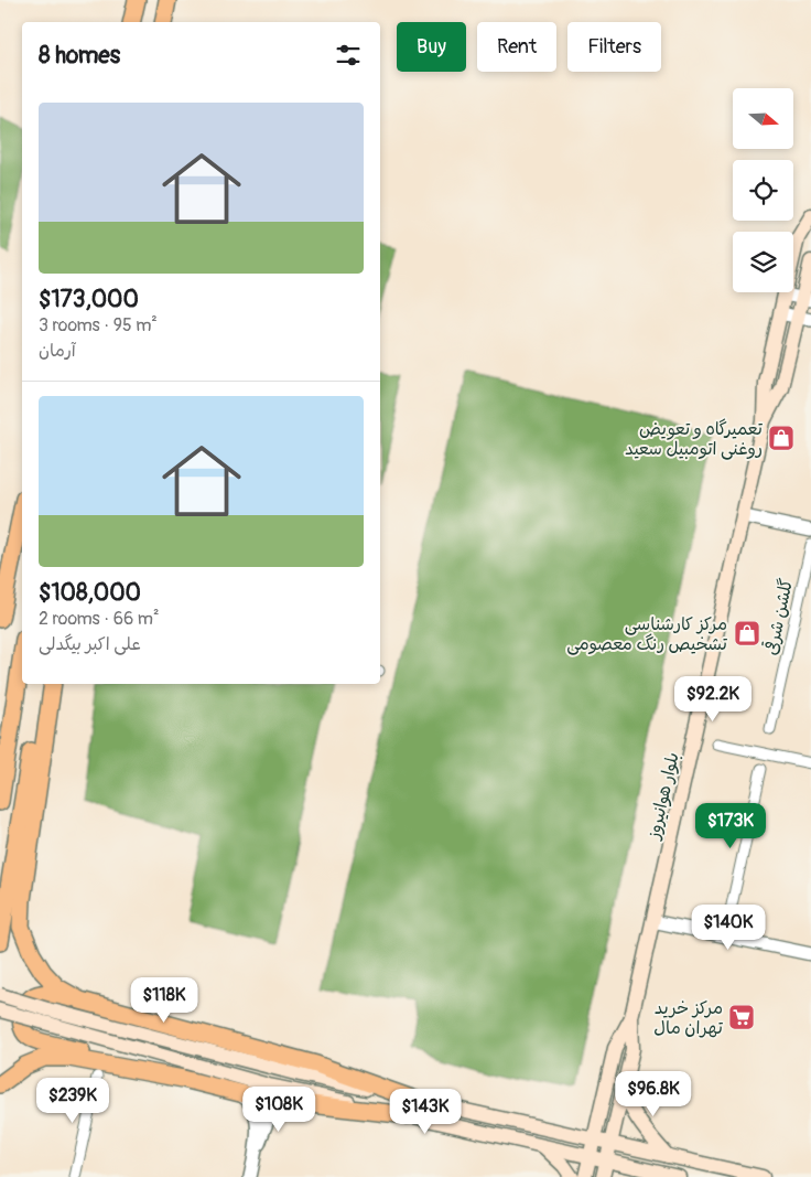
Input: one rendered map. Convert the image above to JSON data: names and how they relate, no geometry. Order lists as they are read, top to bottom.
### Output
{
  "streets": {
    "main road": ["بلوار هوانیروز"],
    "street": ["گلشن شرقی"]
  },
  "places": {
    "shop": ["تعمیرگاه و تعویض روغنی اتومبیل سعید", "مرکز کارشناسی تشخیص رنگ معصومی"],
    "supermarket": ["مرکز خرید تهران مال"]
  },
  "north": "right",
  "page": {
    "chip": ["Buy", "Rent", "Filters"],
    "heading": "8 homes",
    "list": [
      {
        "name": "$173,000",
        "note": "3 rooms · 95 m² · آرمان"
      },
      {
        "name": "$108,000",
        "note": "2 rooms · 66 m² · علی اکبر بیگدلی"
      }
    ],
    "price": [
      "$92.2K",
      "$173K",
      "$140K",
      "$118K",
      "$96.8K",
      "$239K",
      "$108K",
      "$143K"
    ]
  }
}
